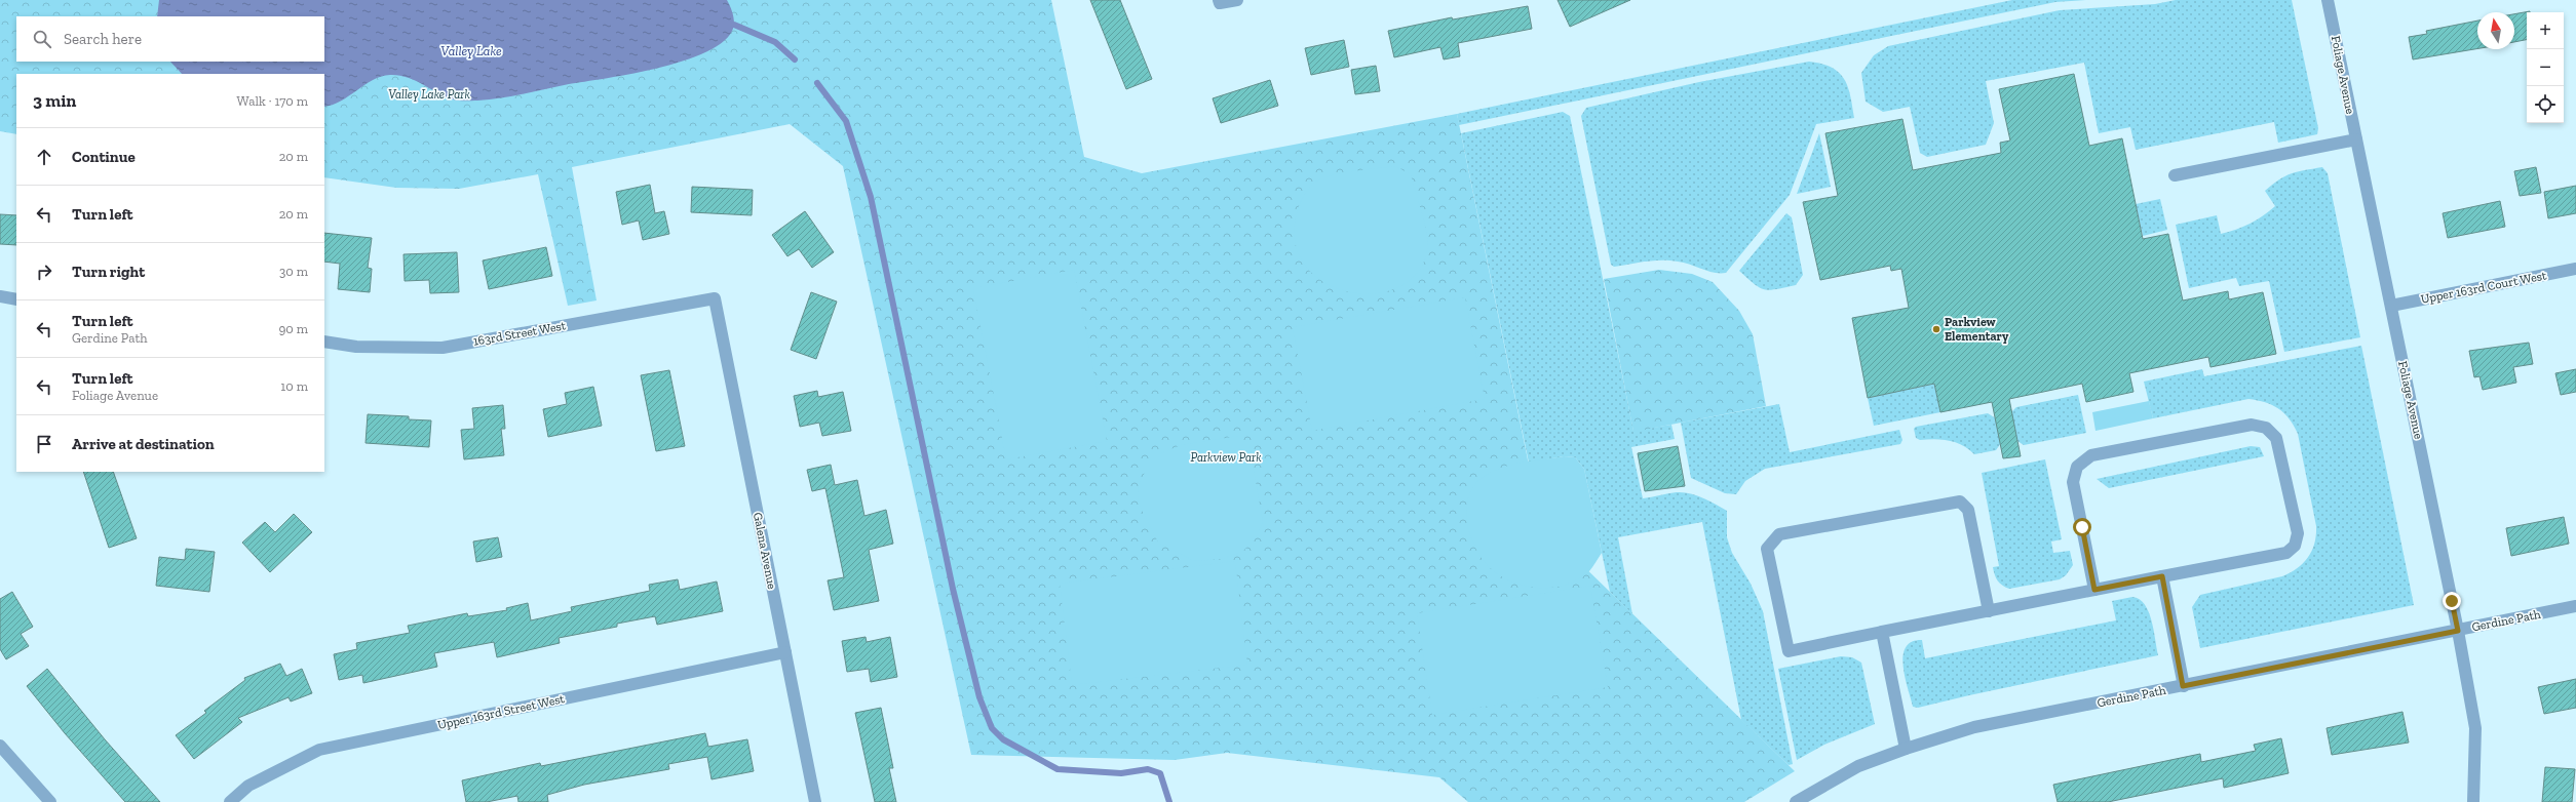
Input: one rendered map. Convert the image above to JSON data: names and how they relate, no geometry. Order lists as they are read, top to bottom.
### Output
{
  "streets": {
    "street": [
      "Foliage Avenue",
      "Upper 163rd Court West",
      "163rd Street West",
      "Galena Avenue",
      "Gerdine Path",
      "Upper 163rd Street West"
    ]
  },
  "crossings": [
    ["Foliage Avenue", "Upper 163rd Court West"],
    ["Foliage Avenue", "Gerdine Path"],
    ["163rd Street West", "Galena Avenue"],
    ["Galena Avenue", "Upper 163rd Street West"]
  ],
  "water": ["Valley Lake"],
  "parks": ["Valley Lake Park", "Parkview Park"],
  "places": ["Parkview Elementary"],
  "north": "top",
  "page": {
    "map_buttons": ["+", "−"],
    "search": "Search here",
    "heading": ["3 min", "Walk · 170 m"],
    "list": [
      ["Continue", "20 m"],
      ["Turn left", "20 m"],
      ["Turn right", "30 m"],
      ["Turn left", "Gerdine Path", "90 m"],
      ["Turn left", "Foliage Avenue", "10 m"],
      "Arrive at destination"
    ]
  }
}
